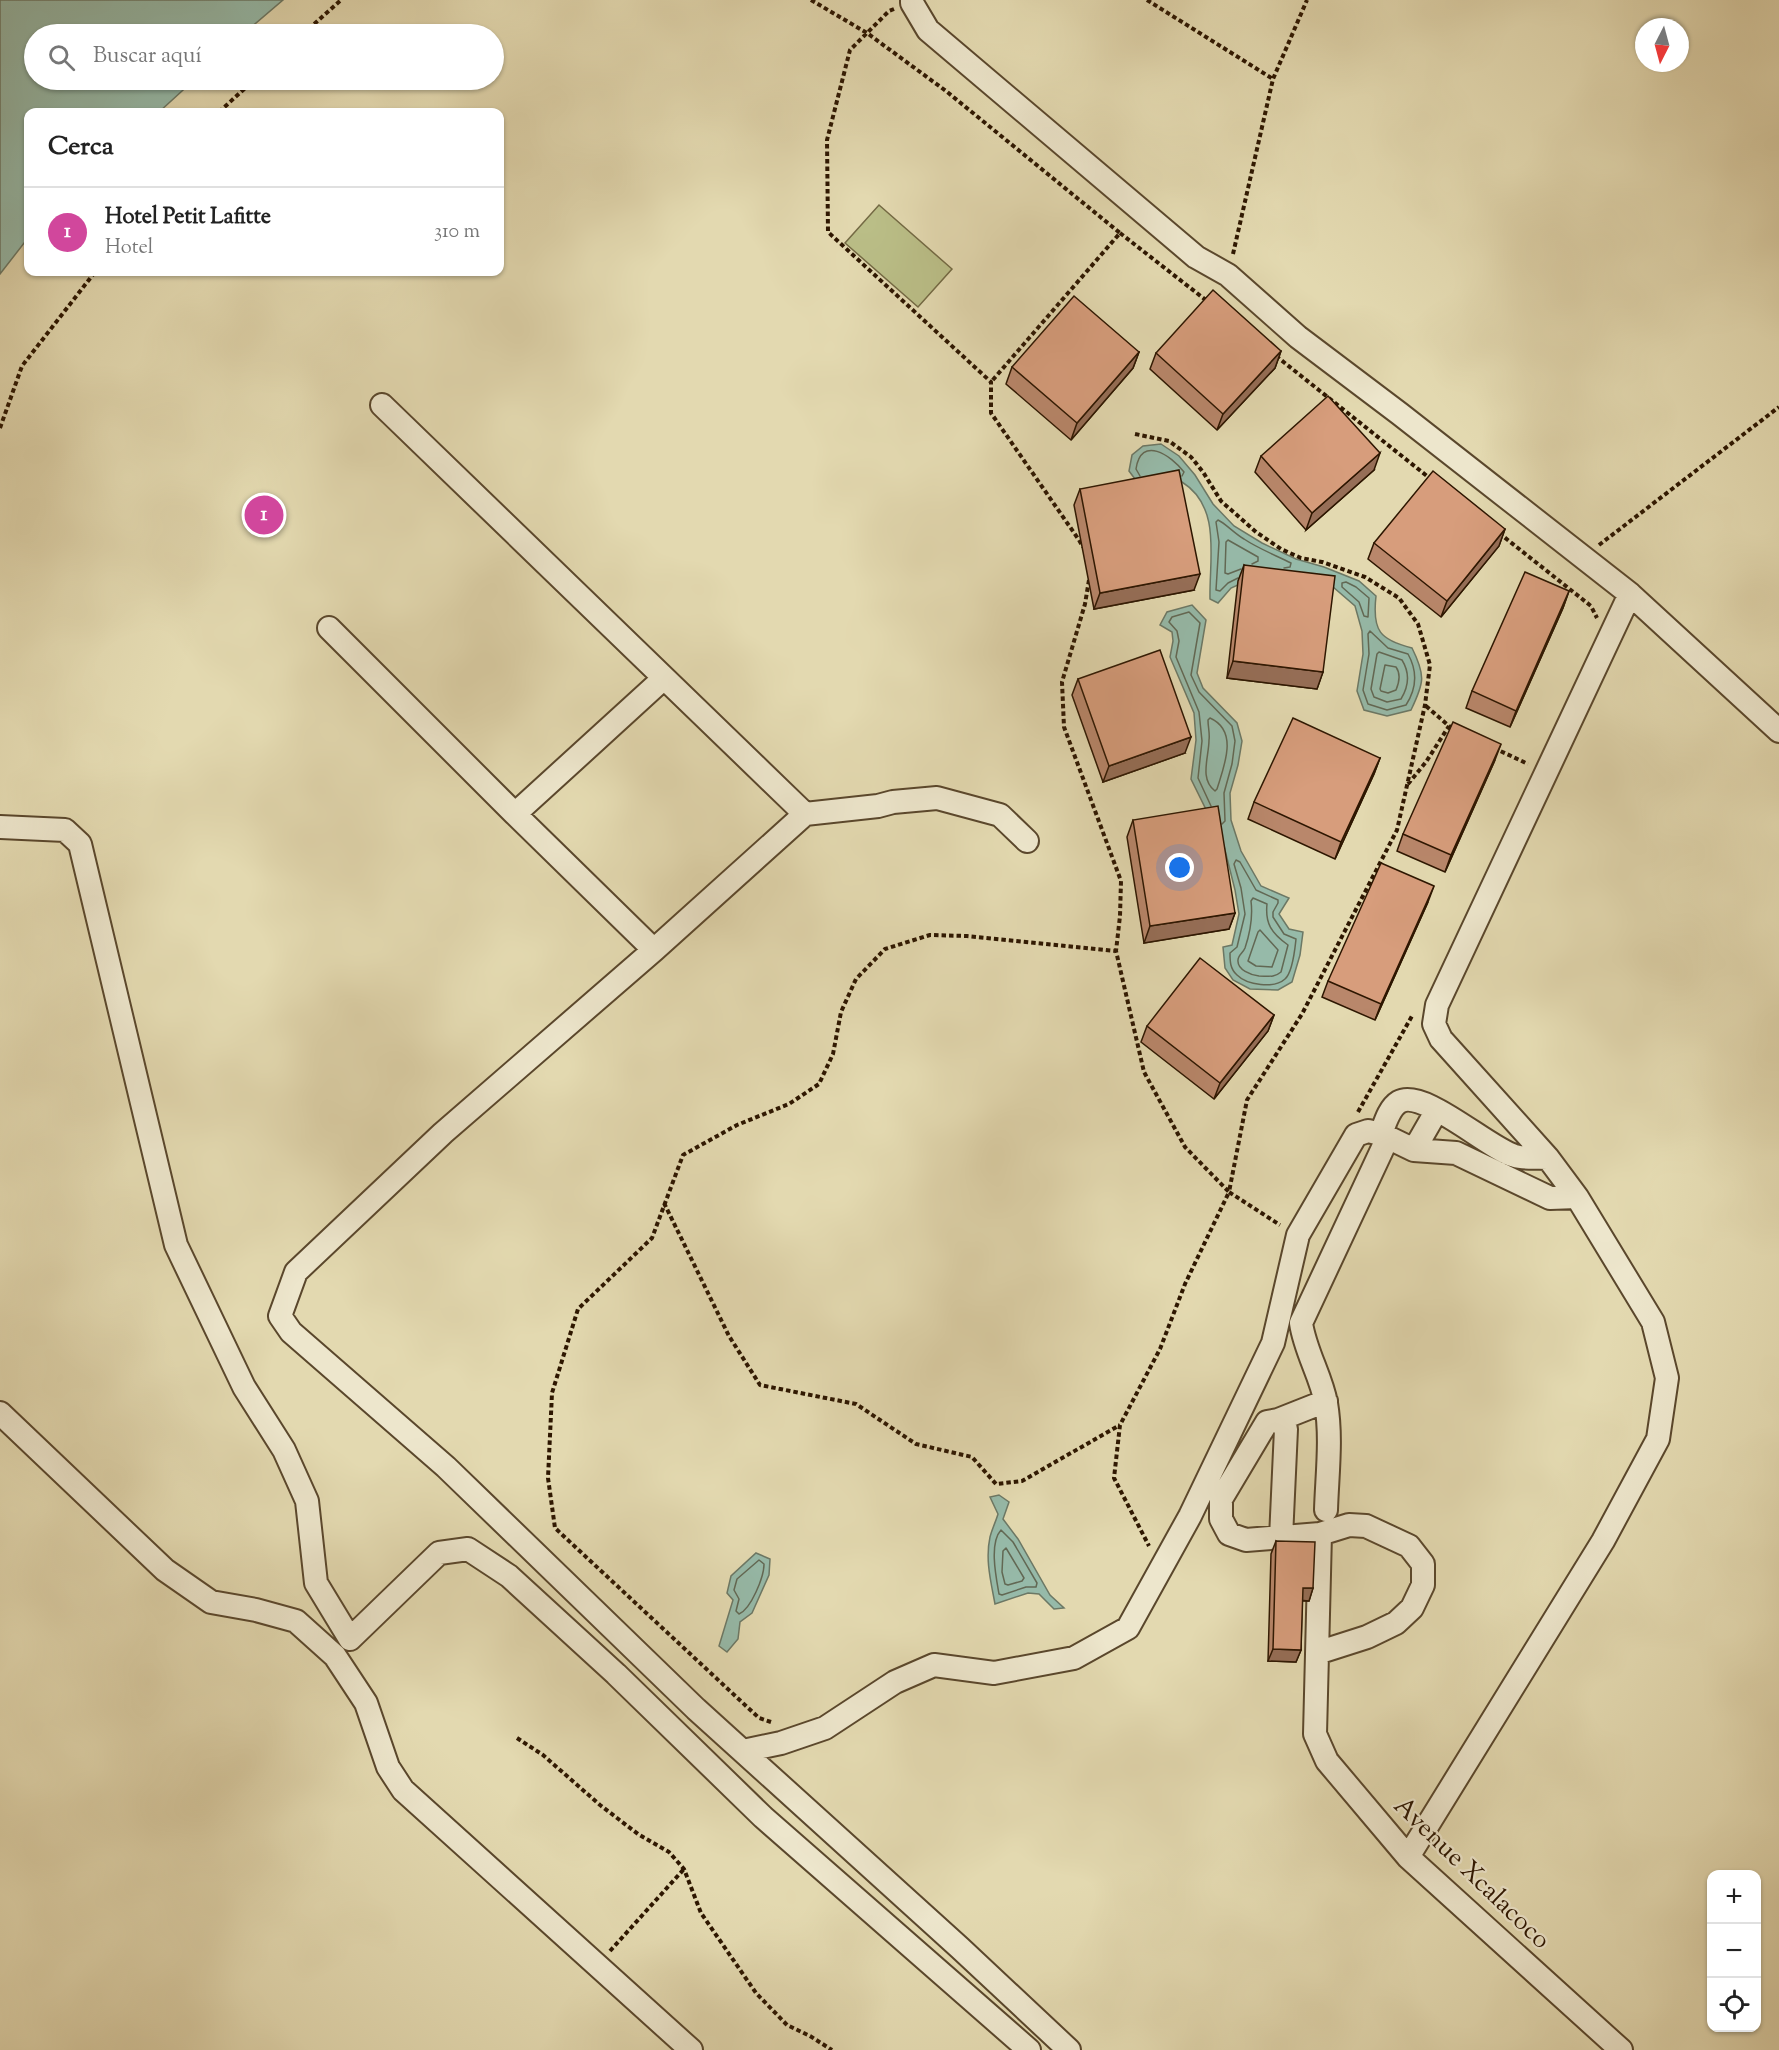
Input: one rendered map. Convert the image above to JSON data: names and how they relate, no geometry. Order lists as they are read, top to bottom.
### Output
{
  "streets": {
    "street": ["Avenue Xcalacoco"]
  },
  "north": "bottom",
  "page": {
    "search": "Buscar aquí",
    "heading": "Cerca",
    "list": [
      {
        "mark": "1",
        "name": "Hotel Petit Lafitte",
        "note": "Hotel",
        "value": "310 m"
      }
    ],
    "pins": "1",
    "map_buttons": ["+", "−"]
  }
}
